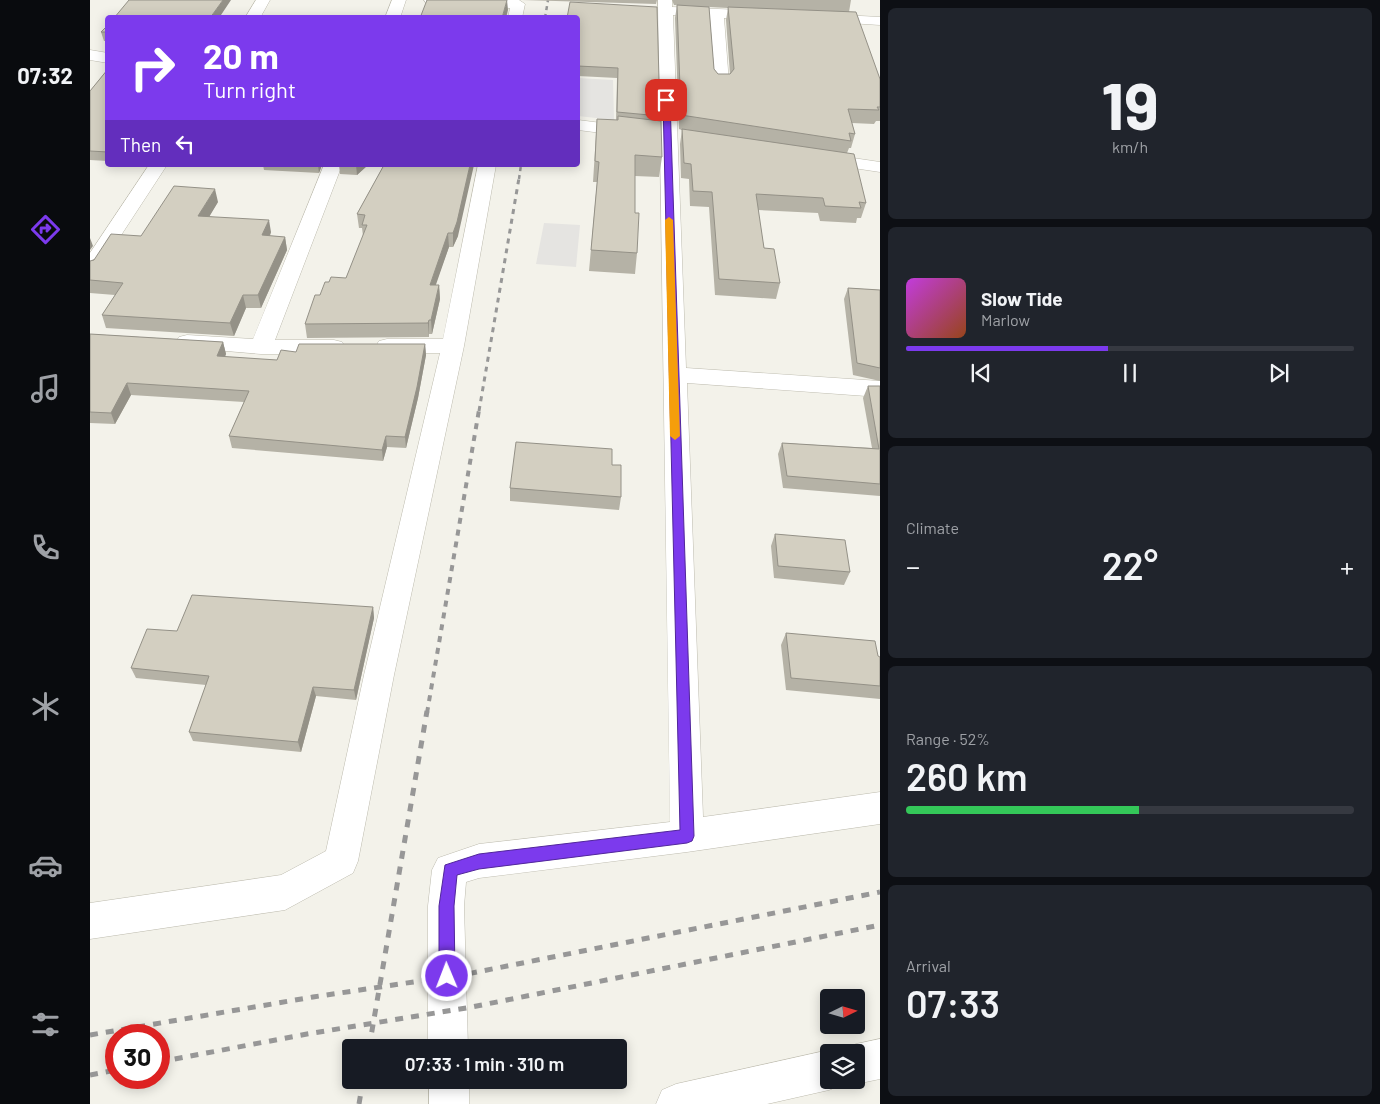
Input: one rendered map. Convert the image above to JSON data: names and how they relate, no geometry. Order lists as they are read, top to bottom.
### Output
{
  "north": "right",
  "page": {
    "tabs": "07:32",
    "tile": [
      ["19", "km/h"],
      "Climate",
      ["Range · 52%", "260 km"],
      ["Arrival", "07:33"]
    ],
    "turn": ["20 m", "Turn right"],
    "then": "Then",
    "song": ["Slow Tide", "Marlow"],
    "heat": ["−", "22°", "+"],
    "limit": "30",
    "trip": "07:33 · 1 min · 310 m"
  }
}
